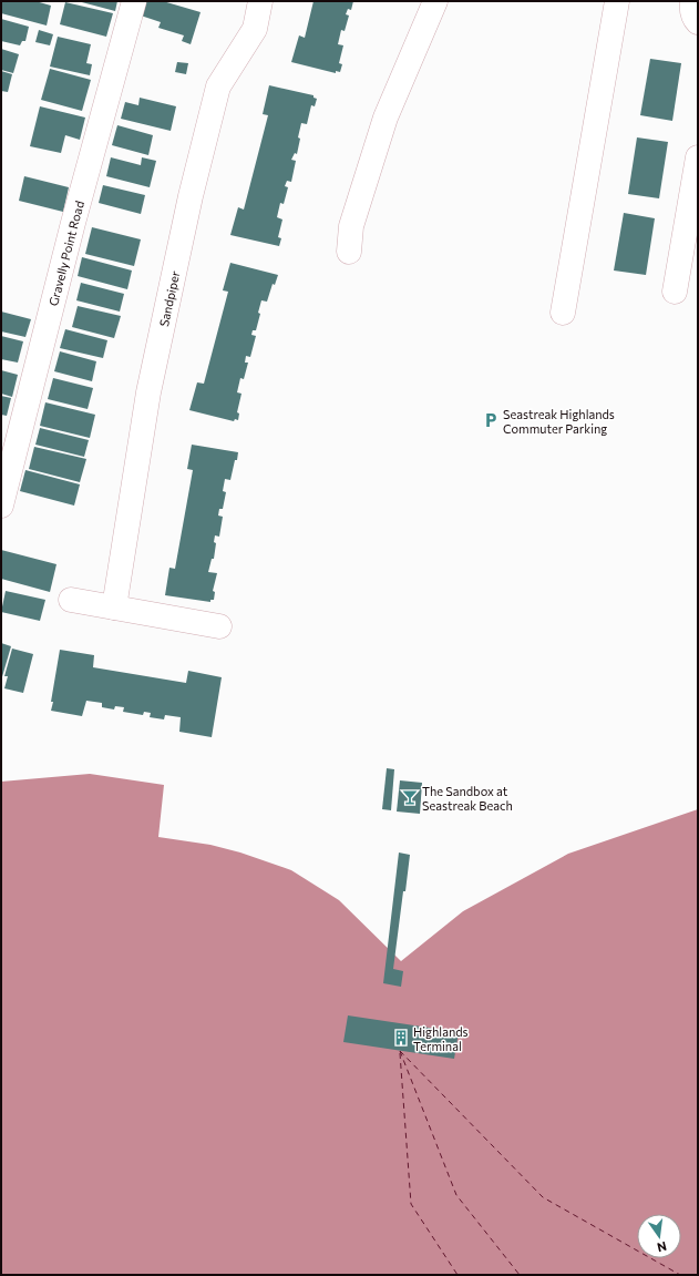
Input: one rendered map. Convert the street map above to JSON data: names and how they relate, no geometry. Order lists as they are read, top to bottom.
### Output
{
  "streets": {
    "street": ["Gravelly Point Road", "Sandpiper"]
  },
  "places": {
    "parking": ["Seastreak Highlands Commuter Parking"],
    "bar": ["The Sandbox at Seastreak Beach"],
    "building": ["Highlands Terminal"]
  },
  "north": "bottom"
}
